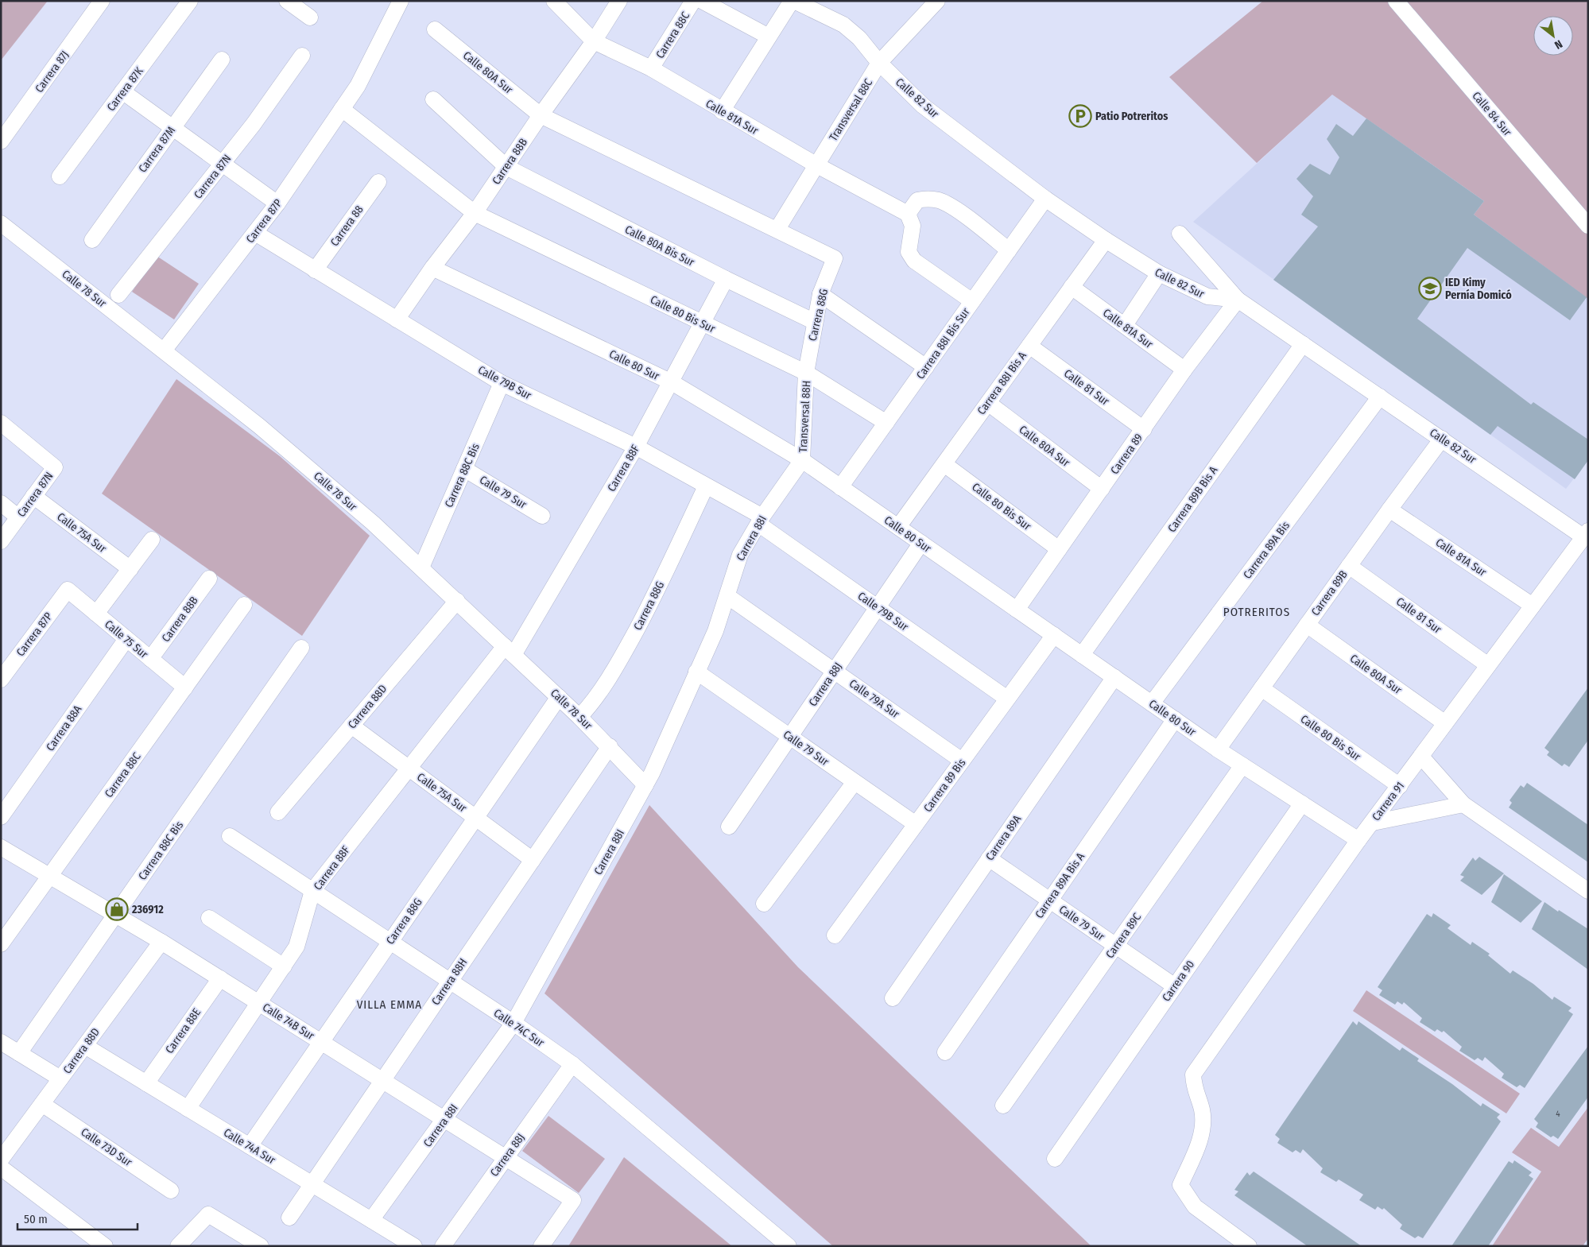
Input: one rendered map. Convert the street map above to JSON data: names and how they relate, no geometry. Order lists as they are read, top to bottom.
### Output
{
  "streets": {
    "street": [
      "Carrera 88C",
      "Carrera 87J",
      "Calle 80A Sur",
      "Carrera 87K",
      "Calle 82 Sur",
      "Transversal 88C",
      "Calle 84 Sur",
      "Calle 81A Sur",
      "Carrera 87M",
      "Carrera 88B",
      "Carrera 87N",
      "Carrera 87P",
      "Carrera 88",
      "Calle 80A Bis Sur",
      "Calle 78 Sur",
      "Calle 80 Bis Sur",
      "Carrera 88G",
      "Carrera 88I Bis Sur",
      "Calle 80 Sur",
      "Calle 79B Sur",
      "Carrera 88I Bis A",
      "Calle 81 Sur",
      "Transversal 88H",
      "Carrera 89",
      "Carrera 88F",
      "Carrera 88C Bis",
      "Calle 79 Sur",
      "Carrera 89B Bis A",
      "Calle 75A Sur",
      "Carrera 88I",
      "Carrera 89A Bis",
      "Carrera 89B",
      "Calle 75 Sur",
      "Carrera 88J",
      "Calle 79A Sur",
      "Carrera 88D",
      "Carrera 88A",
      "Carrera 89 Bis",
      "Carrera 91",
      "Carrera 89A",
      "Carrera 89A Bis A",
      "Carrera 89C",
      "Carrera 90",
      "Carrera 88H",
      "Calle 74B Sur",
      "Calle 74C Sur",
      "Carrera 88E",
      "Calle 74A Sur",
      "Calle 73D Sur"
    ]
  },
  "crossings": [
    ["Carrera 88C", "Calle 81A Sur"],
    ["Carrera 88C", "Calle 75 Sur"],
    ["Carrera 88C", "Calle 74B Sur"],
    ["Calle 80A Sur", "Carrera 88B"],
    ["Calle 80A Sur", "Carrera 88I Bis A"],
    ["Calle 80A Sur", "Carrera 89"],
    ["Calle 80A Sur", "Carrera 89B"],
    ["Calle 80A Sur", "Carrera 91"],
    ["Calle 82 Sur", "Transversal 88C"],
    ["Calle 82 Sur", "Carrera 88I Bis Sur"],
    ["Calle 82 Sur", "Carrera 88I Bis A"],
    ["Calle 82 Sur", "Carrera 89"],
    ["Calle 82 Sur", "Carrera 89B Bis A"],
    ["Calle 82 Sur", "Carrera 89A Bis"],
    ["Calle 82 Sur", "Carrera 89B"],
    ["Calle 82 Sur", "Carrera 91"],
    ["Transversal 88C", "Calle 81A Sur"],
    ["Transversal 88C", "Carrera 88G"],
    ["Calle 81A Sur", "Carrera 88B"],
    ["Calle 81A Sur", "Carrera 88I Bis A"],
    ["Calle 81A Sur", "Carrera 89"],
    ["Calle 81A Sur", "Carrera 89B"],
    ["Calle 81A Sur", "Carrera 91"],
    ["Carrera 88B", "Calle 80A Bis Sur"],
    ["Carrera 88B", "Calle 80 Bis Sur"],
    ["Carrera 88B", "Calle 80 Sur"],
    ["Carrera 88B", "Calle 79B Sur"],
    ["Carrera 88B", "Calle 75 Sur"],
    ["Carrera 87N", "Calle 75A Sur"],
    ["Carrera 87P", "Calle 78 Sur"],
    ["Carrera 87P", "Calle 80 Bis Sur"],
    ["Carrera 87P", "Calle 79B Sur"],
    ["Carrera 87P", "Calle 75 Sur"],
    ["Carrera 88", "Calle 79B Sur"],
    ["Calle 80A Bis Sur", "Carrera 88G"],
    ["Calle 80A Bis Sur", "Carrera 88F"],
    ["Calle 78 Sur", "Carrera 88G"],
    ["Calle 78 Sur", "Carrera 88F"],
    ["Calle 78 Sur", "Carrera 88C Bis"],
    ["Calle 78 Sur", "Carrera 88I"],
    ["Calle 78 Sur", "Carrera 88D"],
    ["Calle 78 Sur", "Carrera 88H"],
    ["Calle 80 Bis Sur", "Carrera 88G"],
    ["Calle 80 Bis Sur", "Carrera 88I Bis Sur"],
    ["Calle 80 Bis Sur", "Carrera 88I Bis A"],
    ["Calle 80 Bis Sur", "Transversal 88H"],
    ["Calle 80 Bis Sur", "Carrera 89"],
    ["Calle 80 Bis Sur", "Carrera 88F"],
    ["Calle 80 Bis Sur", "Carrera 89B"],
    ["Calle 80 Bis Sur", "Carrera 91"],
    ["Carrera 88G", "Calle 79B Sur"],
    ["Carrera 88G", "Transversal 88H"],
    ["Carrera 88G", "Calle 75A Sur"],
    ["Carrera 88G", "Calle 74B Sur"],
    ["Carrera 88G", "Calle 74C Sur"],
    ["Carrera 88G", "Calle 74A Sur"],
    ["Carrera 88I Bis Sur", "Calle 80 Sur"],
    ["Calle 80 Sur", "Carrera 88I Bis A"],
    ["Calle 80 Sur", "Transversal 88H"],
    ["Calle 80 Sur", "Carrera 89"],
    ["Calle 80 Sur", "Carrera 88F"],
    ["Calle 80 Sur", "Carrera 89B Bis A"],
    ["Calle 80 Sur", "Carrera 88I"],
    ["Calle 80 Sur", "Carrera 89A Bis"],
    ["Calle 80 Sur", "Carrera 89B"],
    ["Calle 80 Sur", "Carrera 88J"],
    ["Calle 80 Sur", "Carrera 89 Bis"],
    ["Calle 80 Sur", "Carrera 91"],
    ["Calle 80 Sur", "Carrera 89A"],
    ["Calle 80 Sur", "Carrera 89A Bis A"],
    ["Calle 80 Sur", "Carrera 89C"],
    ["Calle 80 Sur", "Carrera 90"],
    ["Calle 79B Sur", "Carrera 88F"],
    ["Calle 79B Sur", "Carrera 88C Bis"],
    ["Calle 79B Sur", "Carrera 88I"],
    ["Calle 79B Sur", "Carrera 88J"],
    ["Calle 79B Sur", "Carrera 89 Bis"],
    ["Carrera 88I Bis A", "Calle 81 Sur"],
    ["Calle 81 Sur", "Carrera 89"],
    ["Calle 81 Sur", "Carrera 89B"],
    ["Calle 81 Sur", "Carrera 91"],
    ["Transversal 88H", "Carrera 88I"],
    ["Carrera 88F", "Calle 75A Sur"],
    ["Carrera 88F", "Calle 74B Sur"],
    ["Carrera 88F", "Calle 74C Sur"],
    ["Carrera 88F", "Calle 74A Sur"],
    ["Carrera 88C Bis", "Calle 79 Sur"],
    ["Carrera 88C Bis", "Calle 74B Sur"],
    ["Calle 79 Sur", "Carrera 88I"],
    ["Calle 79 Sur", "Carrera 88J"],
    ["Calle 79 Sur", "Carrera 89 Bis"],
    ["Calle 79 Sur", "Carrera 89A"],
    ["Calle 79 Sur", "Carrera 89A Bis A"],
    ["Calle 79 Sur", "Carrera 89C"],
    ["Calle 79 Sur", "Carrera 90"],
    ["Calle 75A Sur", "Carrera 88D"],
    ["Calle 75A Sur", "Carrera 88H"],
    ["Carrera 88I", "Calle 79A Sur"],
    ["Carrera 88I", "Calle 74B Sur"],
    ["Carrera 88I", "Calle 74C Sur"],
    ["Carrera 88I", "Calle 74A Sur"],
    ["Calle 75 Sur", "Carrera 88A"],
    ["Carrera 88J", "Calle 79A Sur"],
    ["Carrera 88J", "Calle 74B Sur"],
    ["Carrera 88J", "Calle 74C Sur"],
    ["Calle 79A Sur", "Carrera 89 Bis"],
    ["Carrera 88D", "Calle 74B Sur"],
    ["Carrera 88D", "Calle 74A Sur"],
    ["Carrera 88D", "Calle 73D Sur"],
    ["Carrera 88H", "Calle 74B Sur"],
    ["Carrera 88H", "Calle 74C Sur"],
    ["Carrera 88H", "Calle 74A Sur"],
    ["Calle 74B Sur", "Carrera 88E"],
    ["Carrera 88E", "Calle 74A Sur"]
  ],
  "districts": ["POTRERITOS", "VILLA EMMA"],
  "places": {
    "parking": ["Patio Potreritos"],
    "school or university": ["IED Kimy Pernía Domicó"],
    "shop": ["236912"]
  },
  "house_numbers": ["4"],
  "scale_bar": "50 m",
  "north": "bottom right"
}
